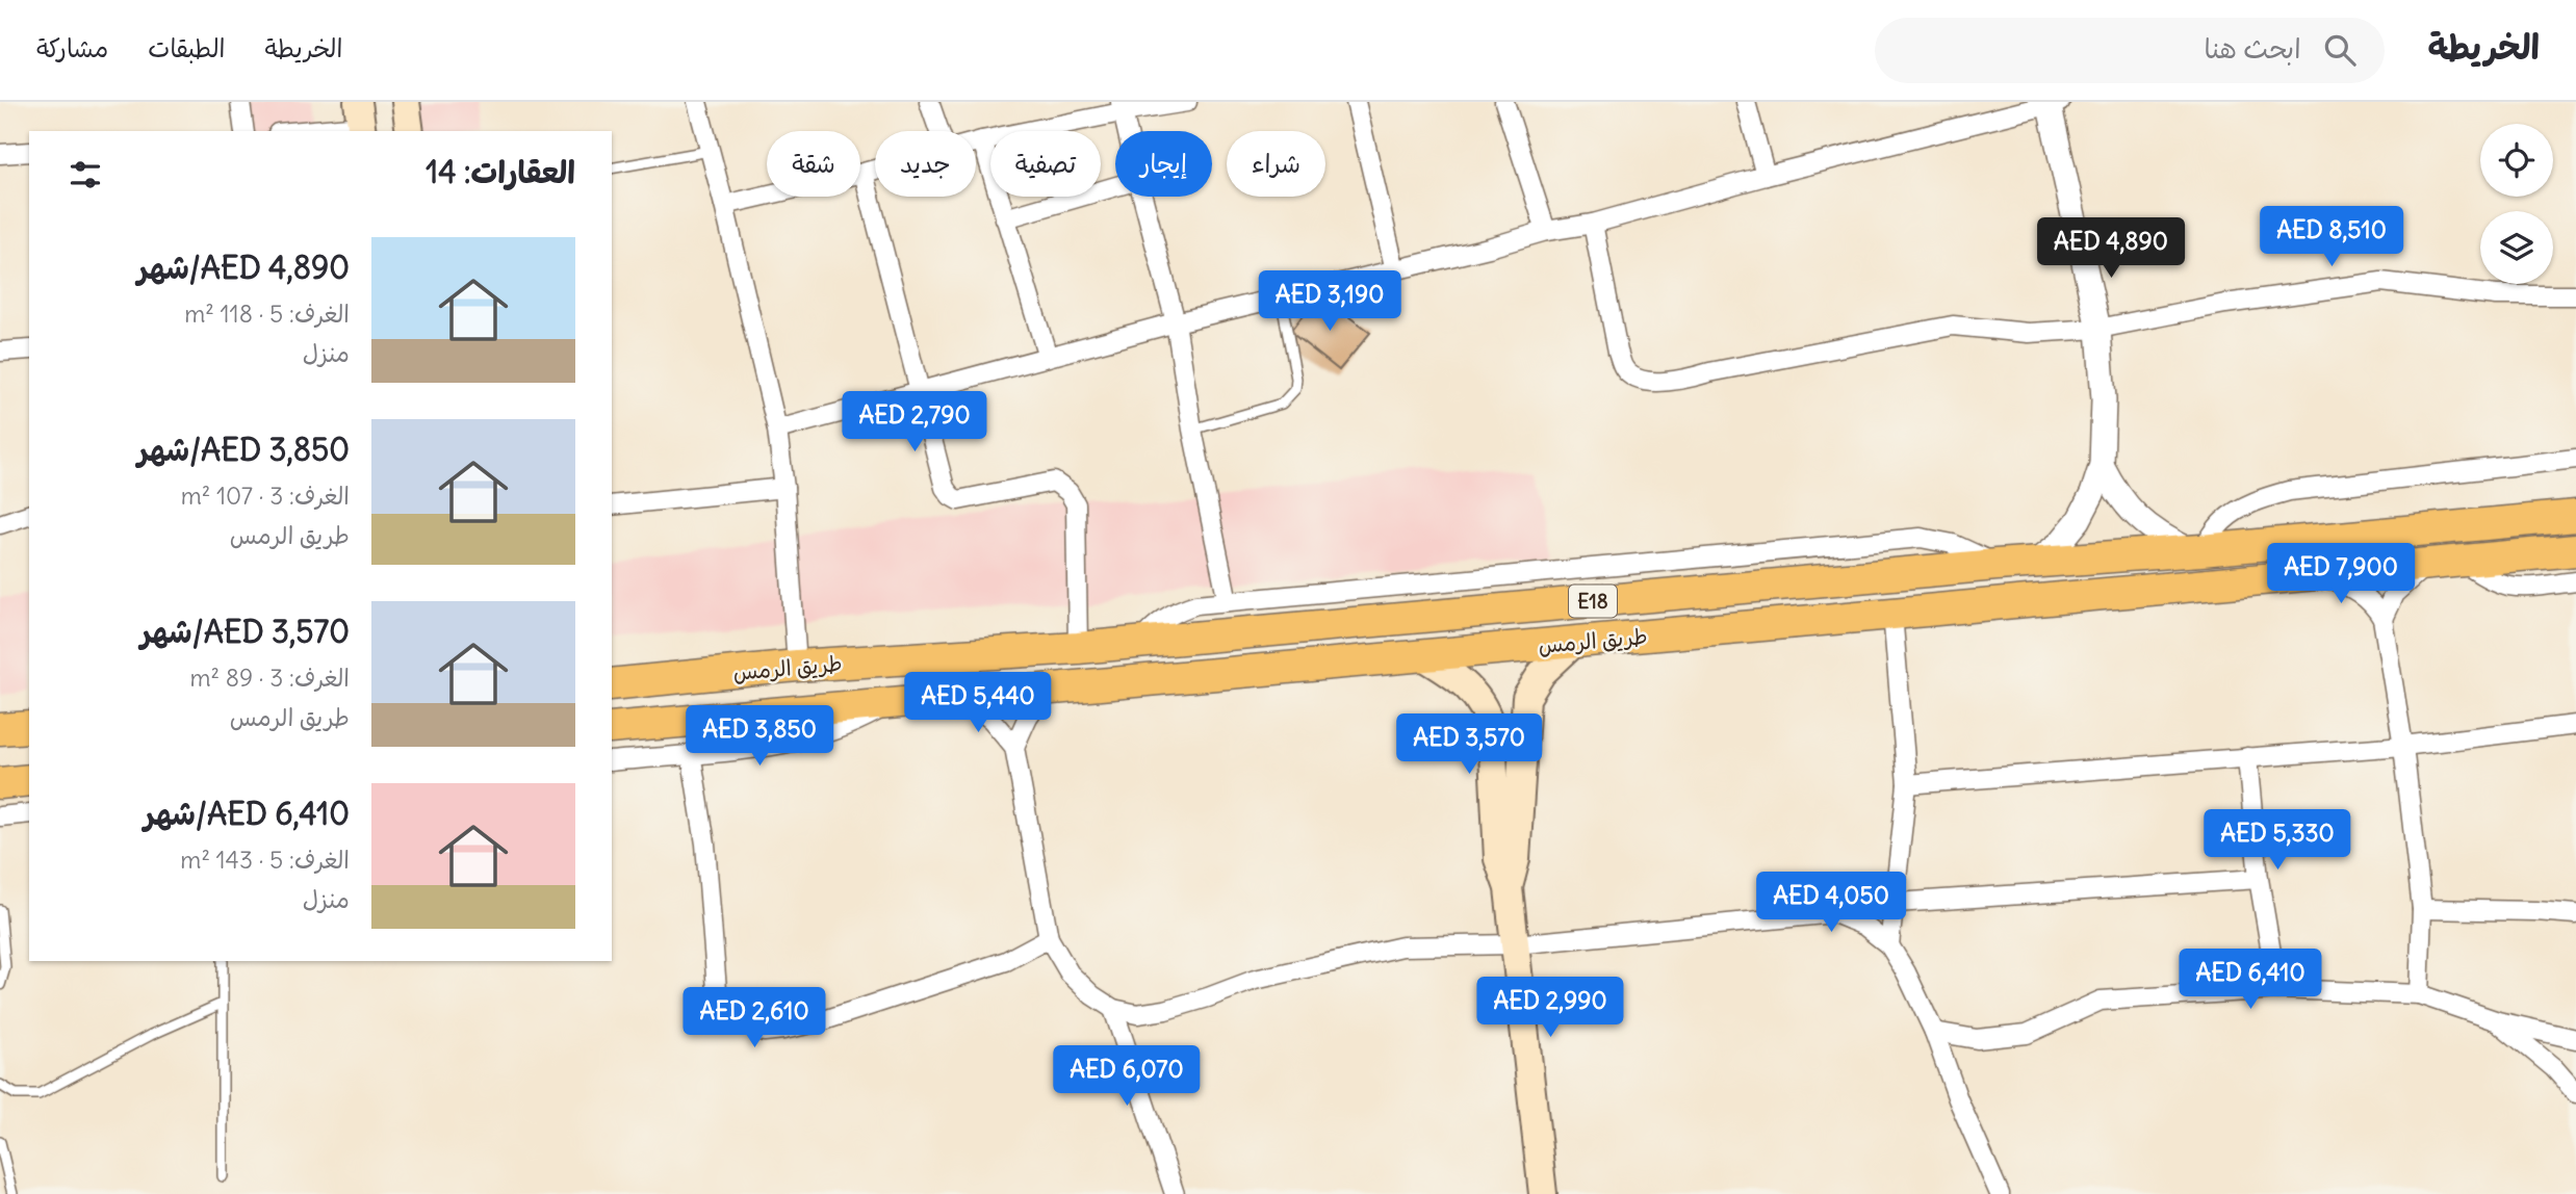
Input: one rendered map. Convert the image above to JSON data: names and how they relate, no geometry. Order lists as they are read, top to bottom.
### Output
{
  "streets": {
    "highway": ["E18", "طريق الرمس"]
  },
  "page": {
    "header": "الخريطة",
    "search": "ابحث هنا",
    "nav": ["الخريطة", "الطبقات", "مشاركة"],
    "chip": [
      "شراء",
      "إيجار",
      "تصفية",
      "جديد",
      "شقة"
    ],
    "heading": "العقارات: 14",
    "price": [
      "AED 8,510",
      "AED 4,890",
      "AED 3,190",
      "AED 2,790",
      "AED 7,900",
      "AED 5,440",
      "AED 3,850",
      "AED 3,570",
      "AED 5,330",
      "AED 4,050",
      "AED 6,410",
      "AED 2,990",
      "AED 2,610",
      "AED 6,070"
    ],
    "list": [
      {
        "name": "AED 4,890/شهر",
        "note": "الغرف: 5 · 118 m² · منزل"
      },
      {
        "name": "AED 3,850/شهر",
        "note": "الغرف: 3 · 107 m² · طريق الرمس"
      },
      {
        "name": "AED 3,570/شهر",
        "note": "الغرف: 3 · 89 m² · طريق الرمس"
      },
      {
        "name": "AED 6,410/شهر",
        "note": "الغرف: 5 · 143 m² · منزل"
      }
    ]
  }
}
